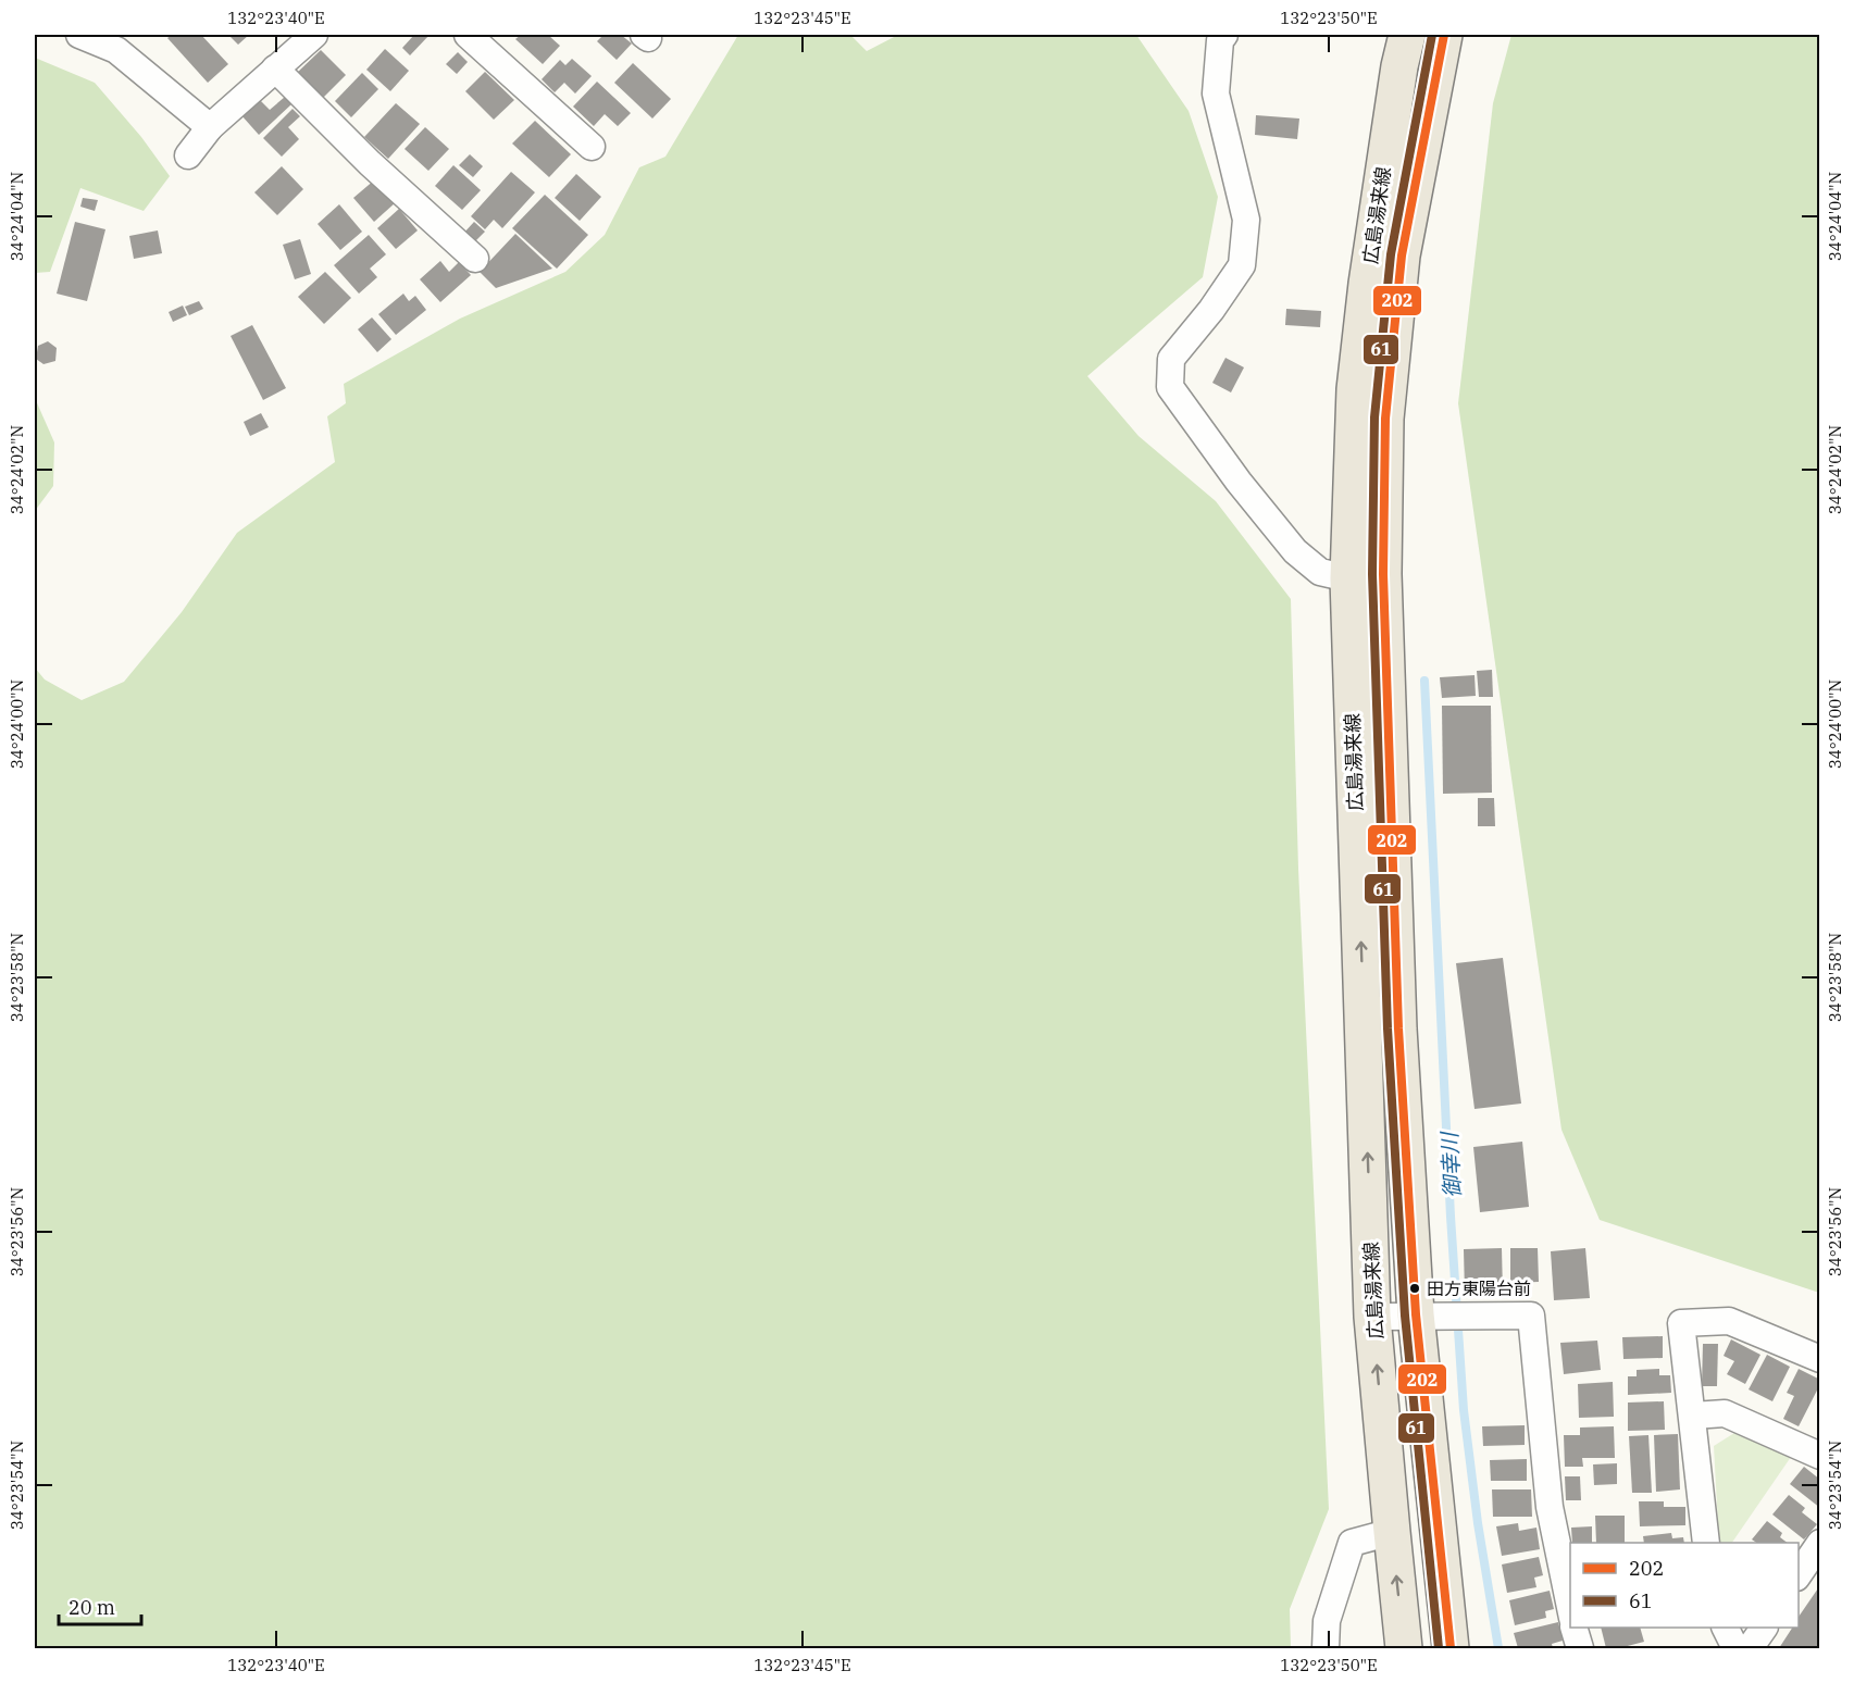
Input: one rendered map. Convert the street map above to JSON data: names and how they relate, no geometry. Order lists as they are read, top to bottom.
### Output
{
  "streets": {
    "main road": ["広島湯来線"]
  },
  "water": ["御幸川"],
  "places": ["田方東陽台前"],
  "lines": ["transit line 202", "transit line 61"],
  "legend": ["202", "61"],
  "scale_bar": "20 m",
  "coordinates": [
    "132°23'40\"E",
    "132°23'45\"E",
    "132°23'50\"E",
    "34°24'04\"N",
    "34°24'02\"N",
    "34°24'00\"N",
    "34°23'58\"N",
    "34°23'56\"N",
    "34°23'54\"N"
  ]
}
